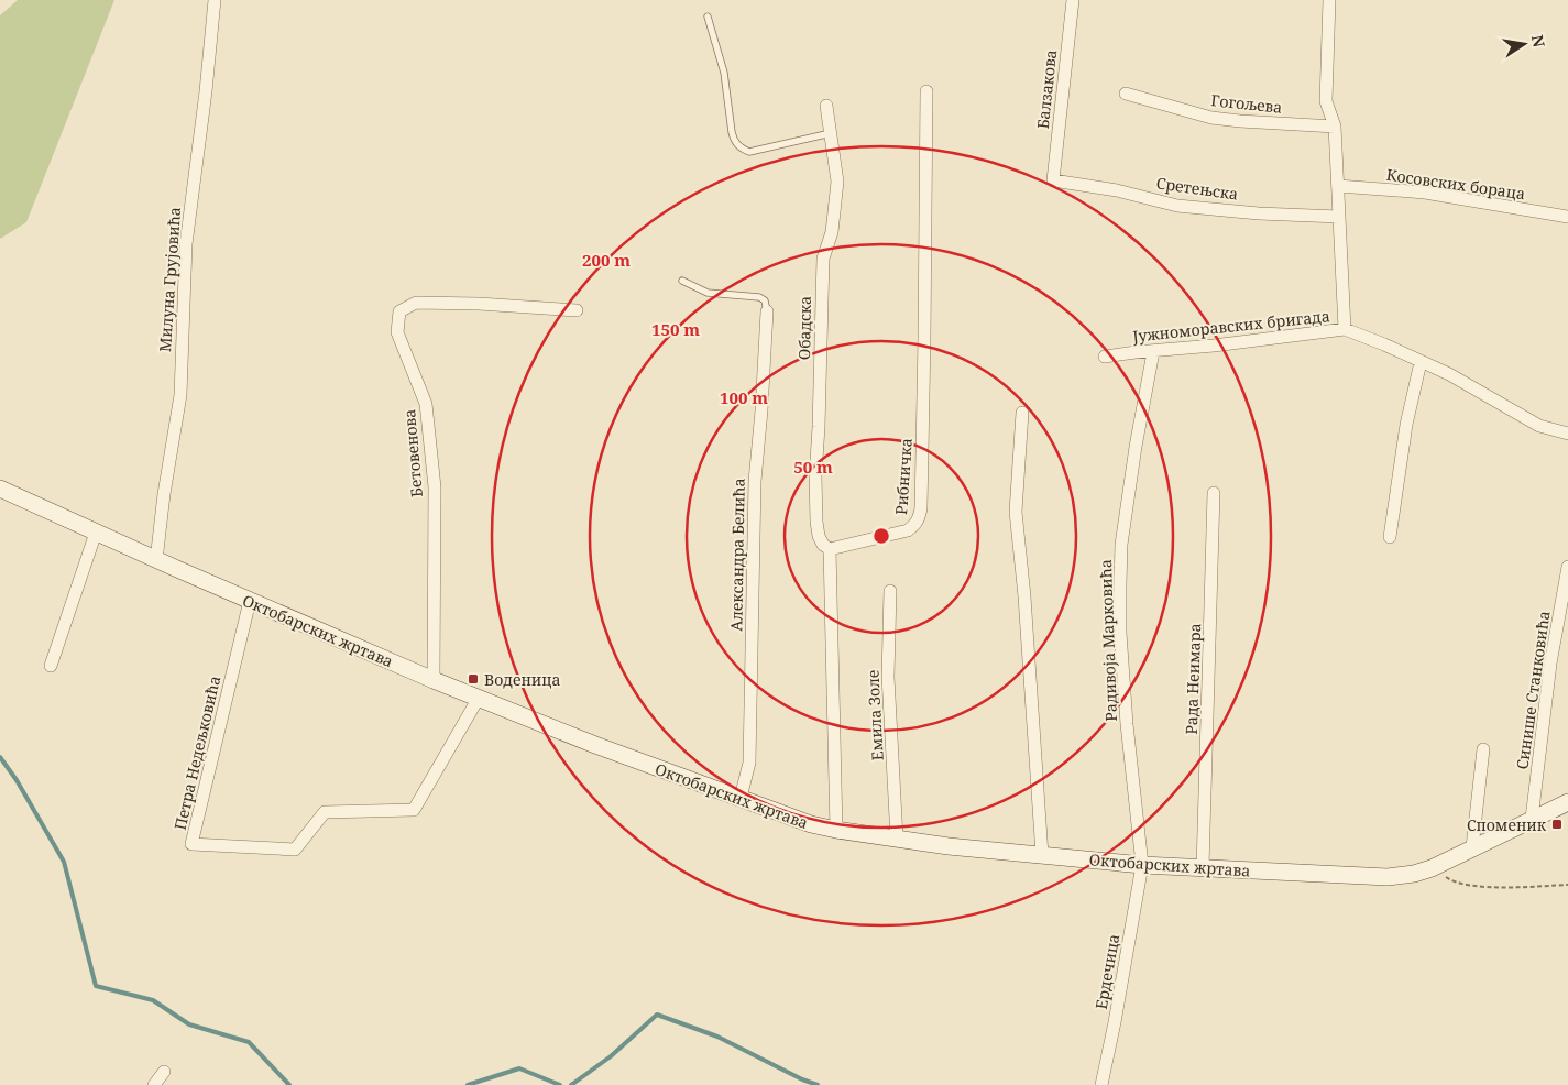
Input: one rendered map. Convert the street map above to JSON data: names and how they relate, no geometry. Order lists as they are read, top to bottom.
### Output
{
  "streets": {
    "street": [
      "Балзакова",
      "Гогољева",
      "Косовских бораца",
      "Сретењска",
      "Милуна Грујовића",
      "Јужноморавских бригада",
      "Обадска",
      "Бетовенова",
      "Рибничка",
      "Александра Белића",
      "Октобарских жртава",
      "Радивоја Марковића",
      "Рада Неимара",
      "Синише Станковића",
      "Емила Золе",
      "Петра Недељковића",
      "Ердечица"
    ]
  },
  "crossings": [
    ["Балзакова", "Сретењска"],
    ["Милуна Грујовића", "Октобарских жртава"],
    ["Јужноморавских бригада", "Радивоја Марковића"],
    ["Обадска", "Рибничка"],
    ["Бетовенова", "Октобарских жртава"],
    ["Александра Белића", "Октобарских жртава"],
    ["Октобарских жртава", "Радивоја Марковића"],
    ["Октобарских жртава", "Рада Неимара"],
    ["Октобарских жртава", "Синише Станковића"],
    ["Октобарских жртава", "Емила Золе"],
    ["Октобарских жртава", "Петра Недељковића"],
    ["Октобарских жртава", "Ердечица"],
    ["Радивоја Марковића", "Ердечица"]
  ],
  "places": {
    "transit": ["Воденица", "Споменик"]
  },
  "north": "right",
  "rings": [
    "200 m",
    "150 m",
    "100 m",
    "50 m"
  ]
}
